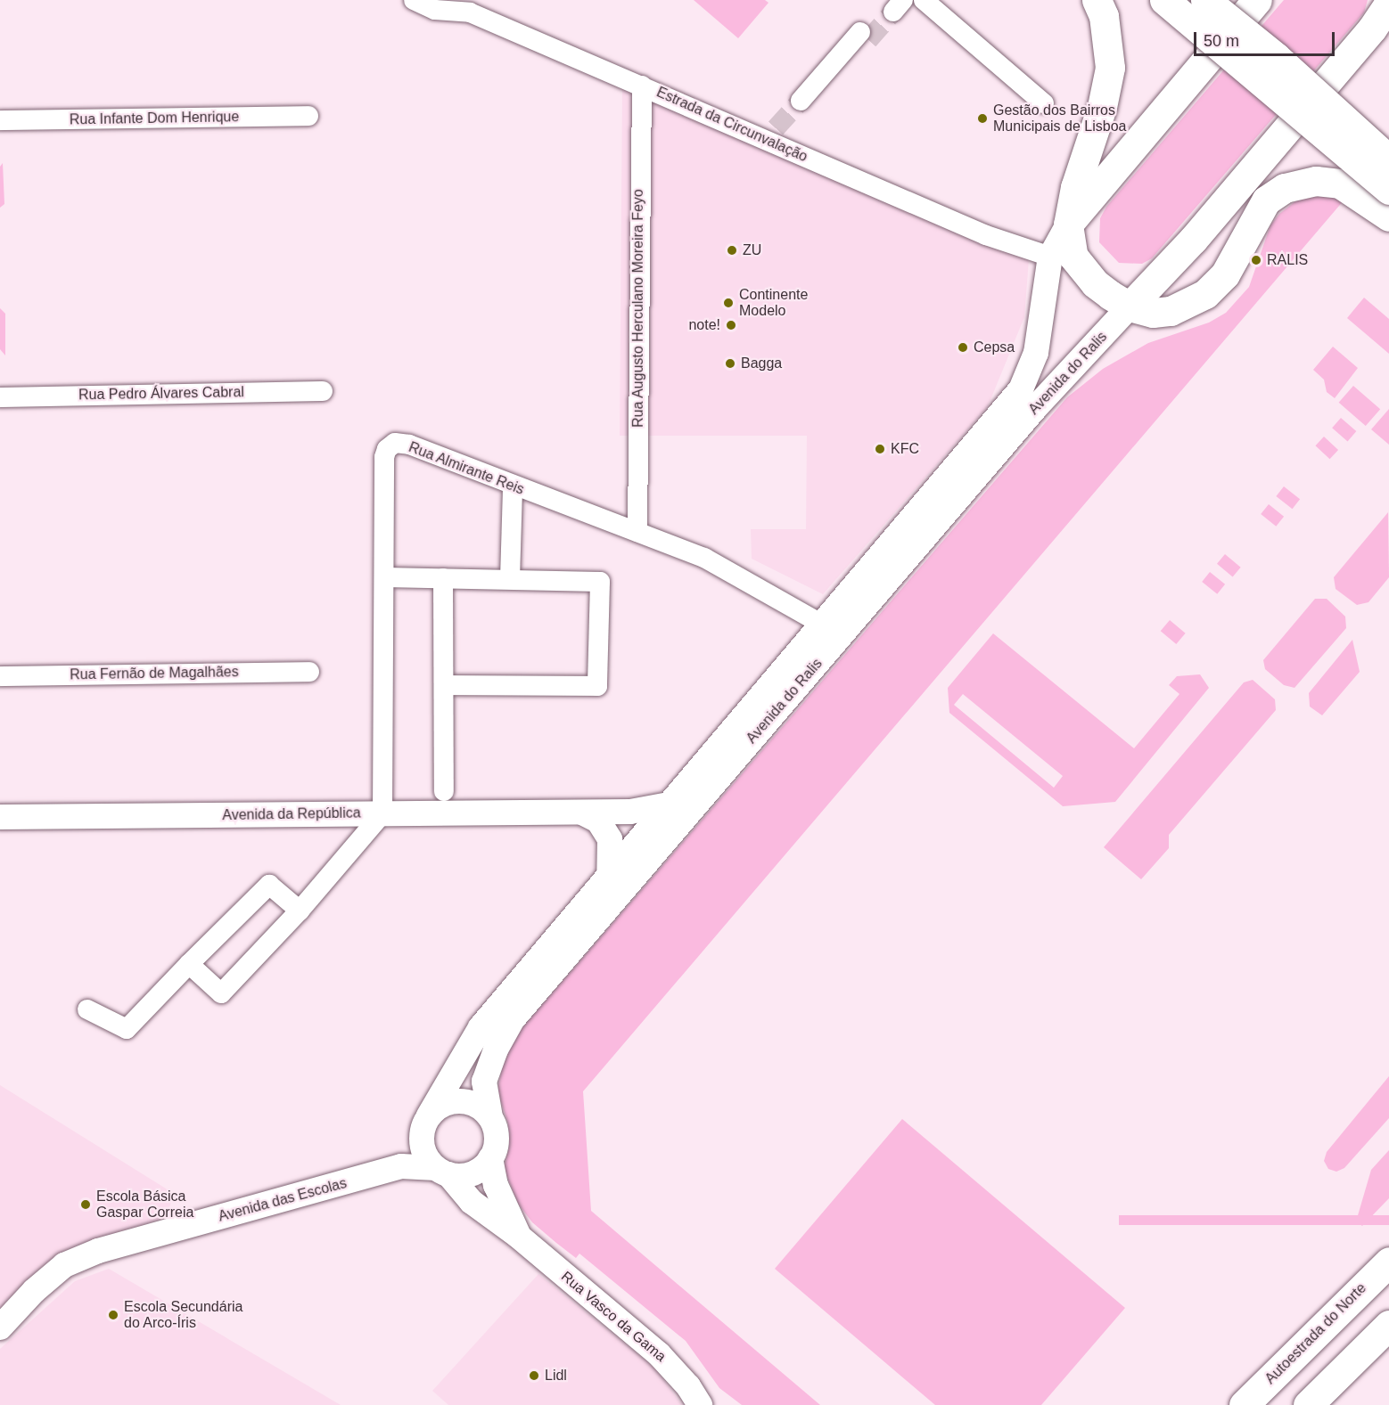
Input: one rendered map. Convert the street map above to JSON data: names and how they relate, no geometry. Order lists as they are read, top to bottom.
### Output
{
  "streets": {
    "highway": ["Autoestrada do Norte"],
    "street": [
      "Rua Infante Dom Henrique",
      "Estrada da Circunvalação",
      "Rua Augusto Herculano Moreira Feyo",
      "Avenida do Ralis",
      "Rua Pedro Álvares Cabral",
      "Rua Almirante Reis",
      "Rua Fernão de Magalhães",
      "Avenida da República",
      "Avenida das Escolas",
      "Rua Vasco da Gama"
    ]
  },
  "crossings": [
    ["Estrada da Circunvalação", "Rua Augusto Herculano Moreira Feyo"],
    ["Estrada da Circunvalação", "Avenida do Ralis"],
    ["Rua Augusto Herculano Moreira Feyo", "Rua Almirante Reis"],
    ["Avenida do Ralis", "Rua Almirante Reis"],
    ["Avenida do Ralis", "Avenida da República"],
    ["Avenida do Ralis", "Avenida das Escolas"],
    ["Avenida do Ralis", "Rua Vasco da Gama"],
    ["Rua Almirante Reis", "Avenida da República"],
    ["Avenida das Escolas", "Rua Vasco da Gama"]
  ],
  "places": [
    "Gestão dos Bairros Municipais de Lisboa",
    "ZU",
    "RALIS",
    "Continente Modelo",
    "note!",
    "Cepsa",
    "Bagga",
    "KFC",
    "Escola Básica Gaspar Correia",
    "Escola Secundária do Arco-Íris",
    "Lidl"
  ],
  "scale_bar": "50 m"
}
